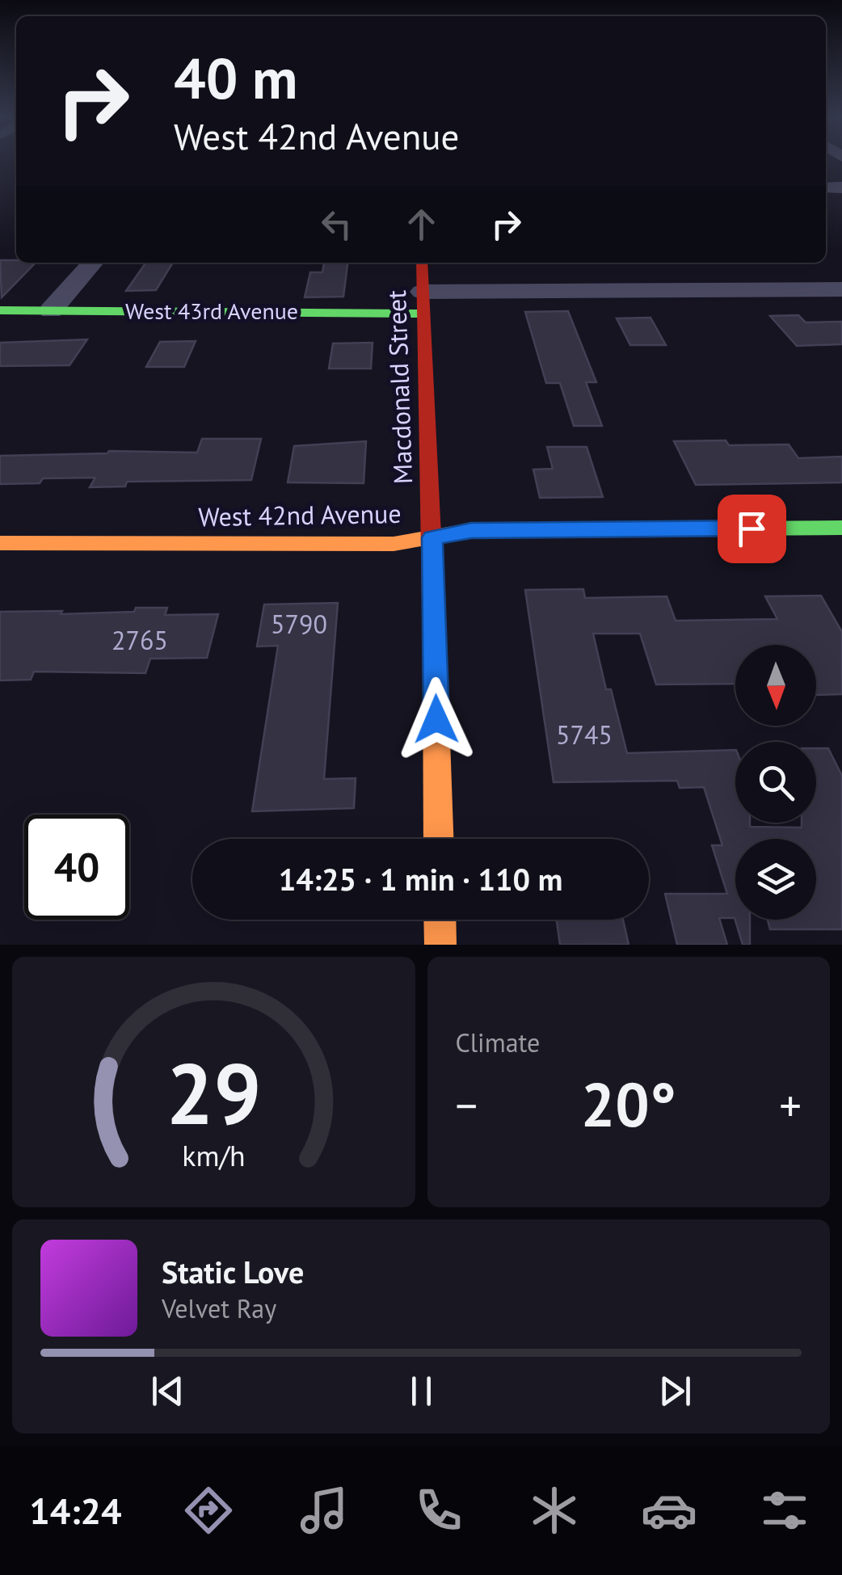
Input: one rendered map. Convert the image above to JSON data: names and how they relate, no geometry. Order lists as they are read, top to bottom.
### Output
{
  "streets": {
    "street": ["West 43rd Avenue", "Macdonald Street", "West 42nd Avenue"]
  },
  "crossings": [
    ["West 43rd Avenue", "Macdonald Street"],
    ["Macdonald Street", "West 42nd Avenue"]
  ],
  "house_numbers": ["5790", "2765", "5745"],
  "north": "bottom",
  "page": {
    "turn": ["40 m", "West 42nd Avenue"],
    "limit": "40",
    "trip": "14:25 · 1 min · 110 m",
    "tile": "Climate",
    "heat": ["−", "20°", "+"],
    "song": ["Static Love", "Velvet Ray"],
    "tabs": "14:24",
    "gauge": ["29", "km/h"]
  }
}
